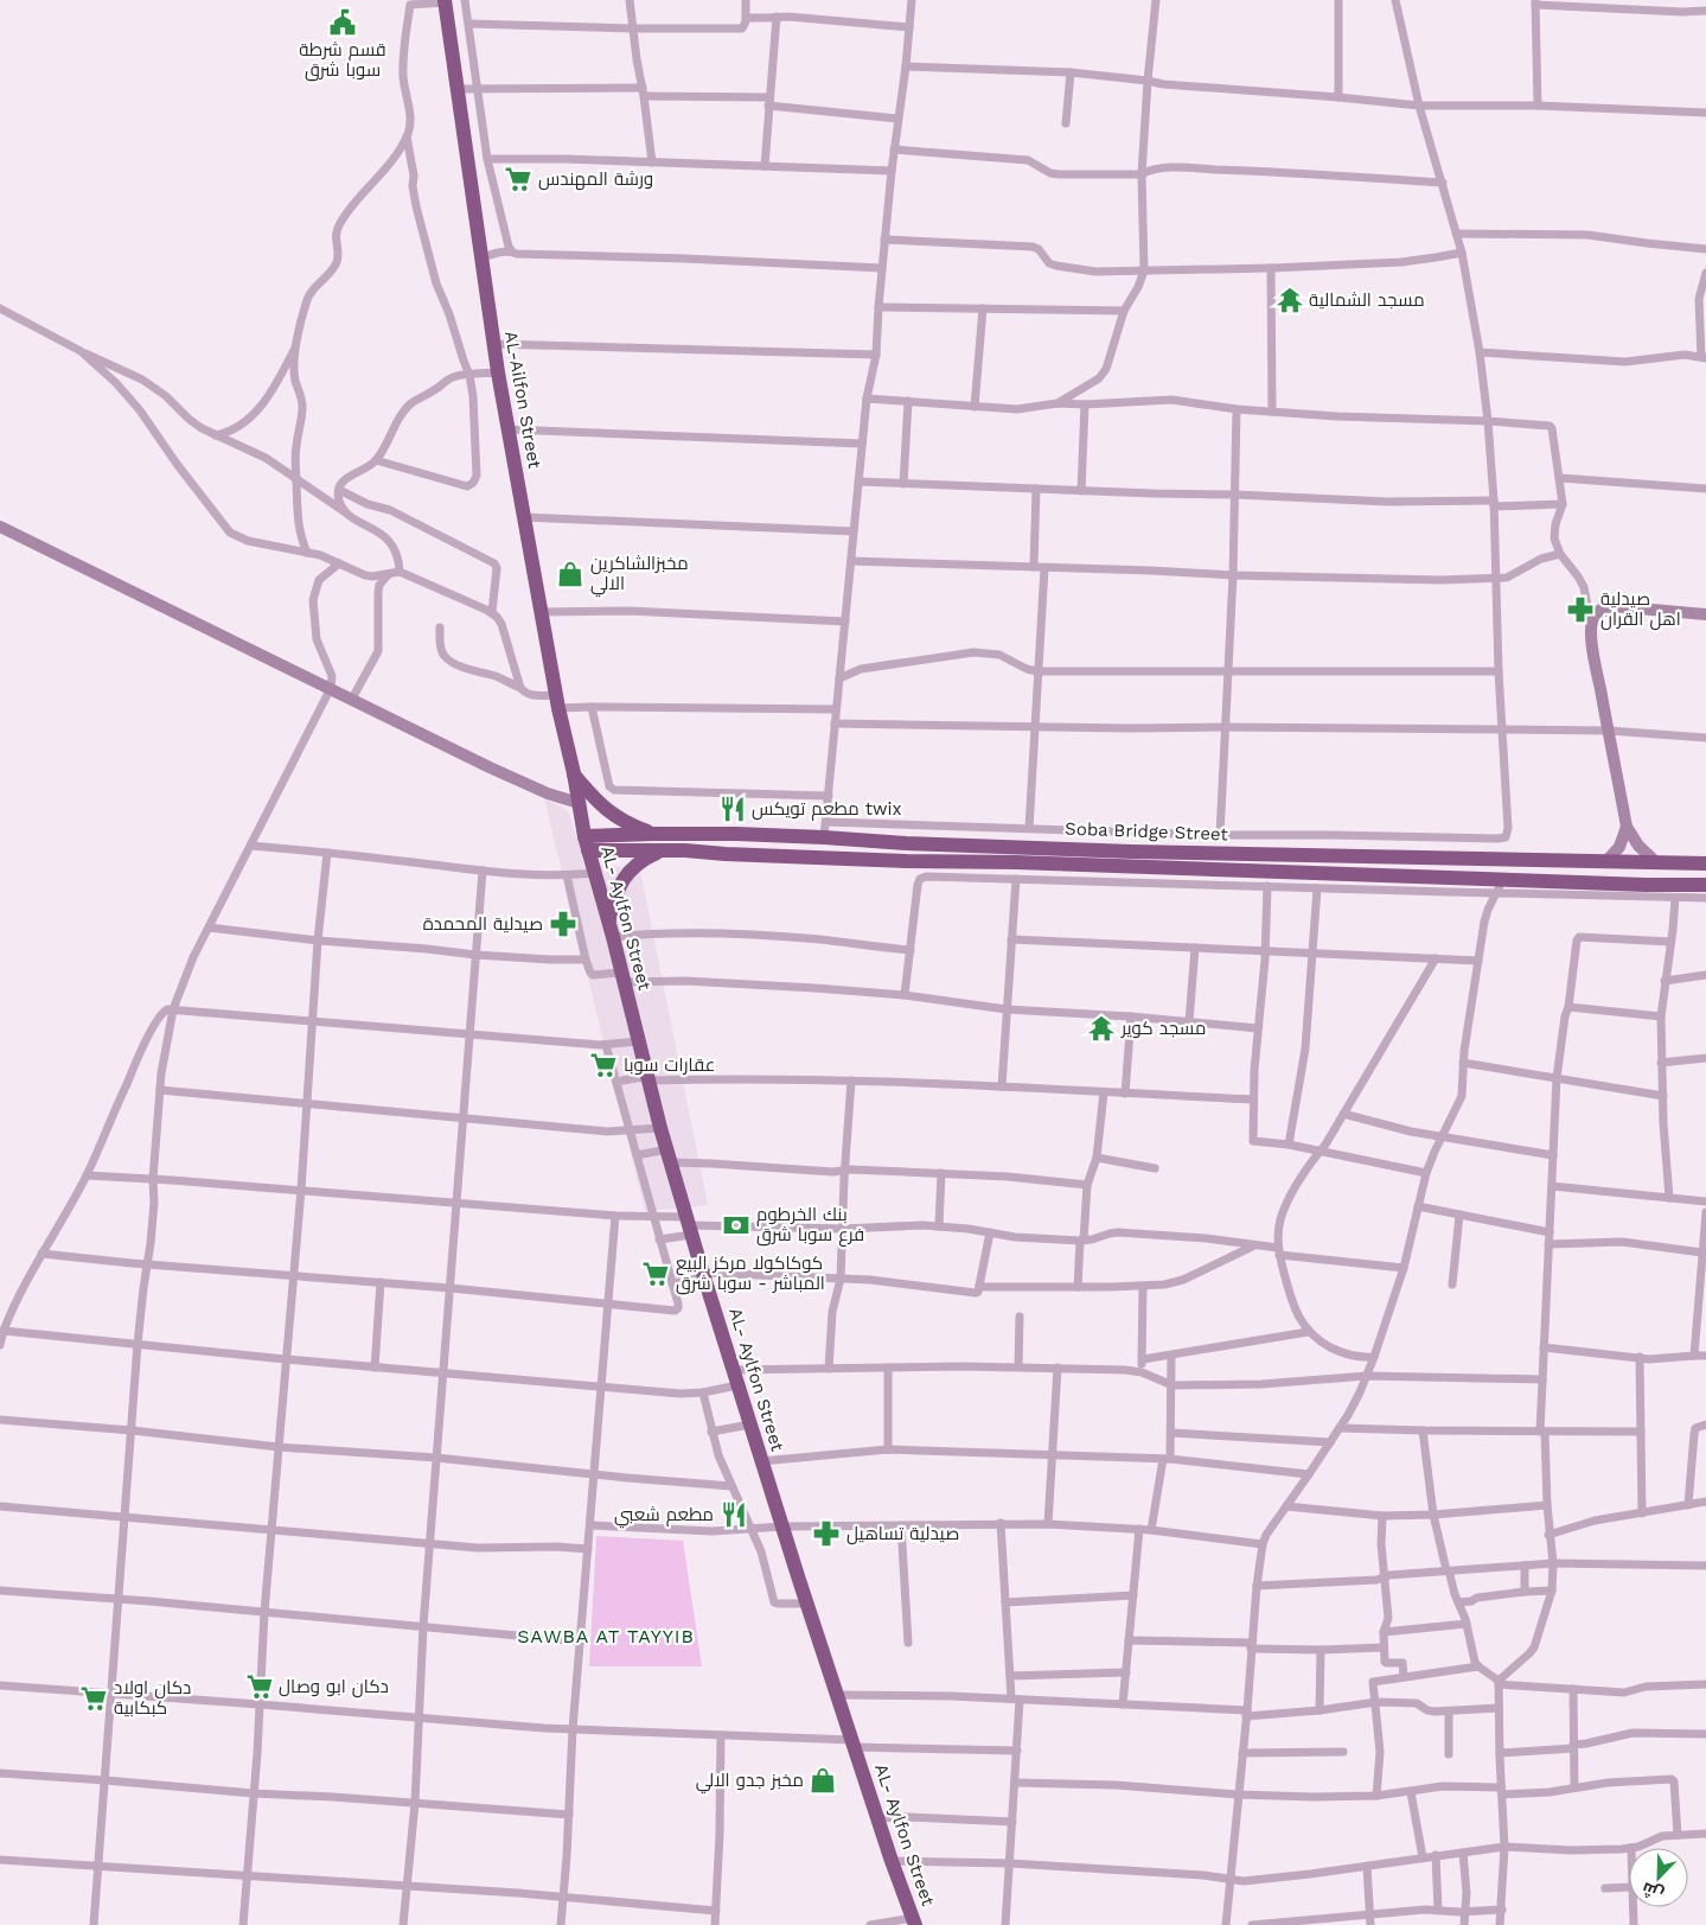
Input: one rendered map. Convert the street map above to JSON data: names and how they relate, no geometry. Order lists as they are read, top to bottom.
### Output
{
  "streets": {
    "highway": ["AL-Ailfon Street", "Soba Bridge Street", "AL- Aylfon Street"]
  },
  "crossings": [
    ["AL-Ailfon Street", "AL- Aylfon Street"],
    ["Soba Bridge Street", "AL- Aylfon Street"]
  ],
  "districts": ["SAWBA AT TAYYIB"],
  "places": {
    "public building": ["قسم شرطة سوبا شرق"],
    "supermarket": [
      "ورشة المهندس",
      "عقارات سوبا",
      "كوكاكولا مركز البيع المباشر - سوبا شرق",
      "دكان ابو وصال",
      "دكان اولاد كبكابية"
    ],
    "temple": ["مسجد الشمالية", "مسجد كوير"],
    "shop": ["مخبزالشاكرين الالي", "مخبز جدو الالي"],
    "pharmacy": ["صيدلية اهل القران", "صيدلية المحمدة", "صيدلية تساهيل"],
    "restaurant": ["مطعم تويكس twix", "مطعم شعبي"],
    "bank": ["بنك الخرطوم فرع سوبا شرق"]
  },
  "north": "bottom left"
}
